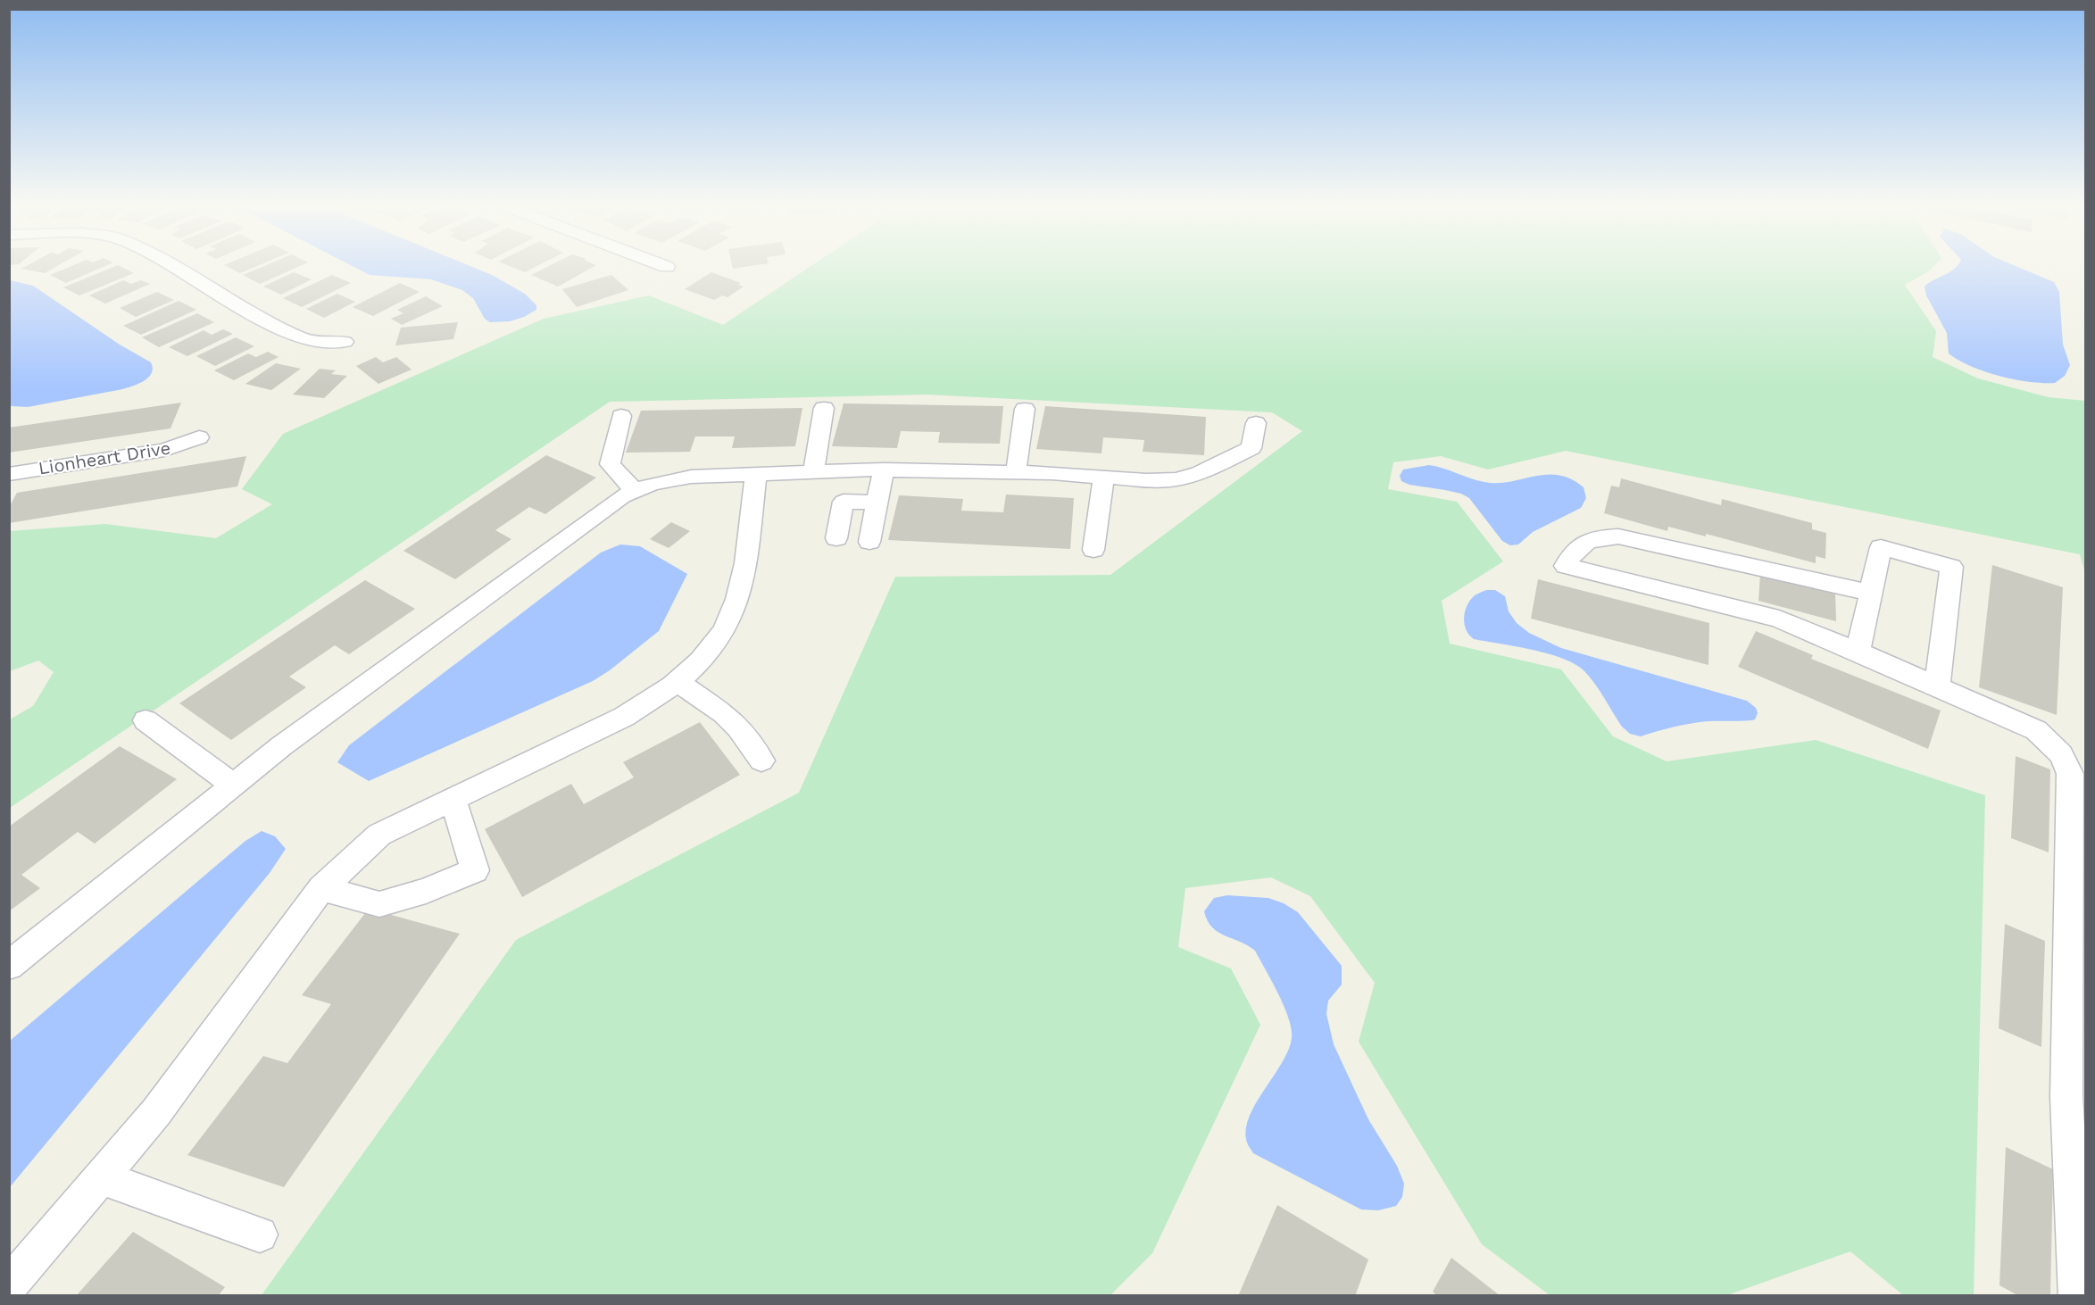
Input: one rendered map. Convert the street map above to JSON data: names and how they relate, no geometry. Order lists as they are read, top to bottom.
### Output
{
  "streets": {
    "street": ["Lionheart Drive"]
  }
}
